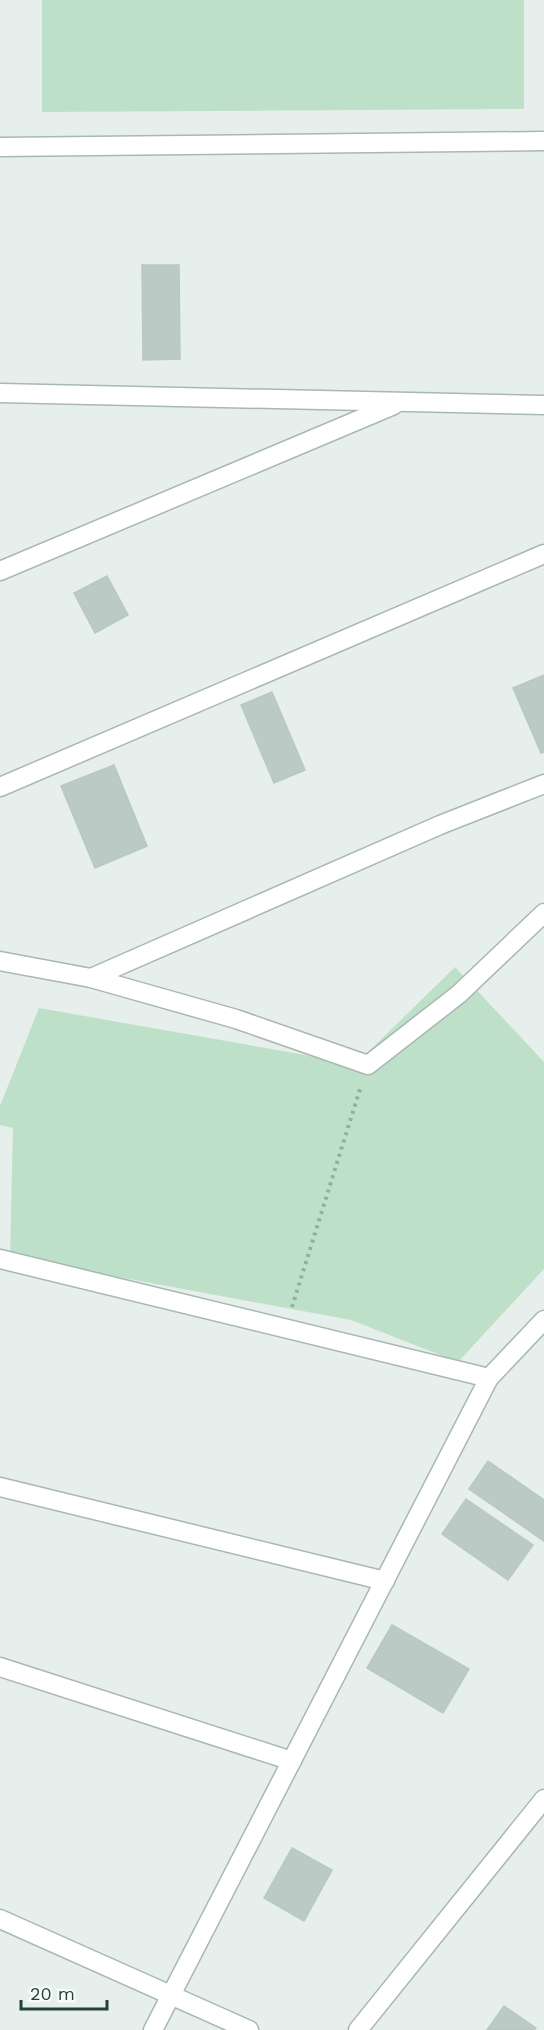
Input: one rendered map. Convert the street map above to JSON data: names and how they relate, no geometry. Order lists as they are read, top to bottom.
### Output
{
  "scale_bar": "20 m"
}
